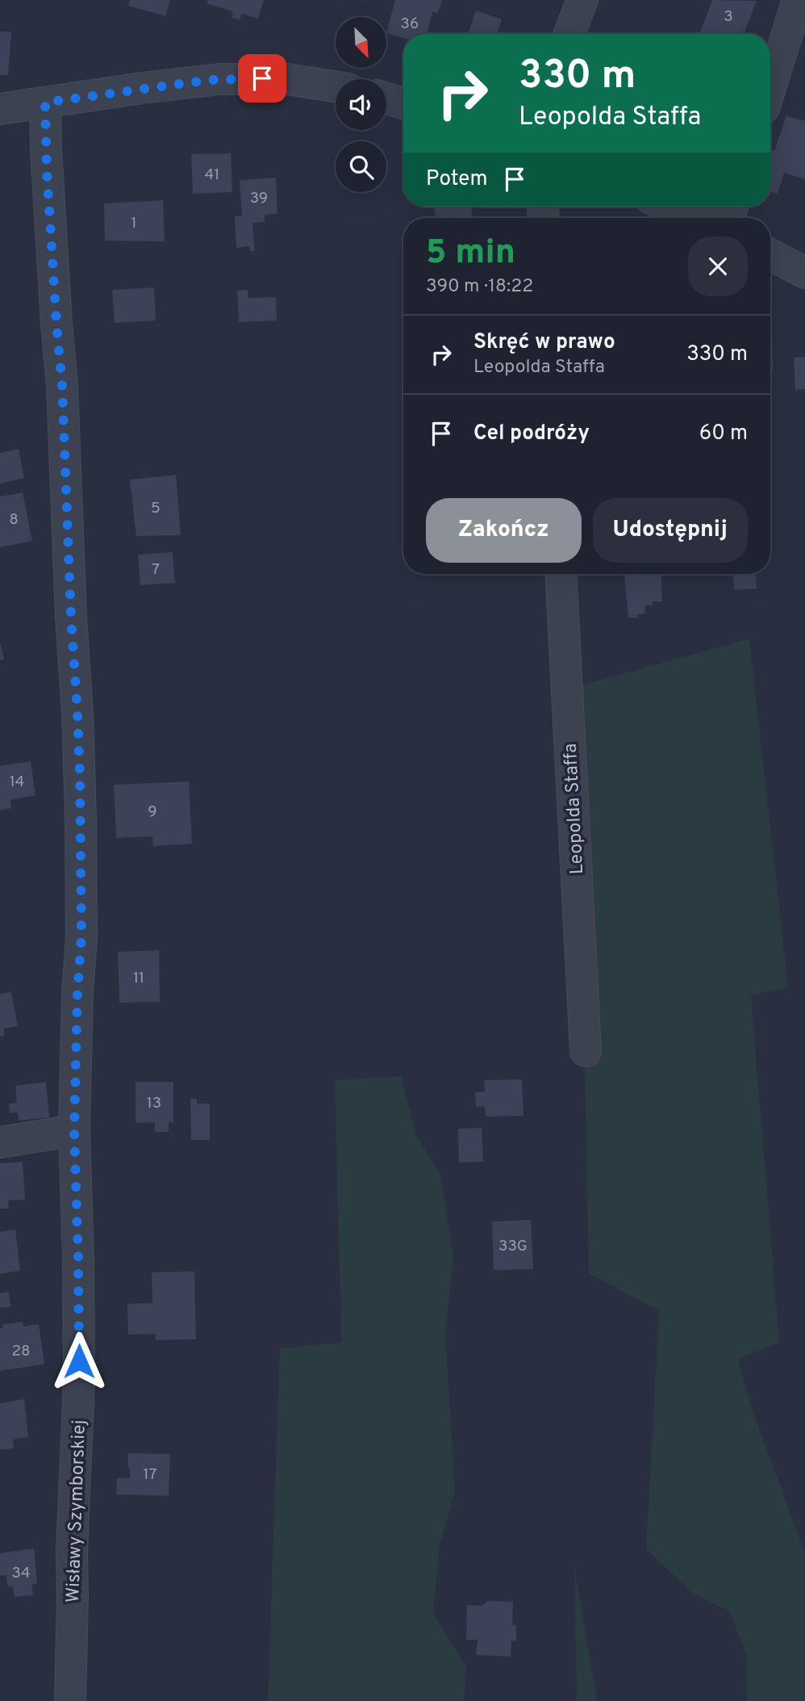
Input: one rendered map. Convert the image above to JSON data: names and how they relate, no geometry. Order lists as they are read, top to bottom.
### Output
{
  "streets": {
    "street": ["Leopolda Staffa", "Wisławy Szymborskiej"]
  },
  "house_numbers": [
    "3",
    "36",
    "41",
    "39",
    "1",
    "5",
    "8",
    "7",
    "14",
    "9",
    "11",
    "13",
    "33G",
    "28",
    "17",
    "34"
  ],
  "north": "bottom right",
  "page": {
    "turn": ["330 m", "Leopolda Staffa"],
    "then": "Potem",
    "heading": ["5 min", "390 m · 18:22"],
    "list": [
      {
        "name": "Skręć w prawo",
        "note": "Leopolda Staffa",
        "value": "330 m"
      },
      {
        "name": "Cel podróży",
        "value": "60 m"
      }
    ],
    "buttons": ["Zakończ", "Udostępnij"]
  }
}
